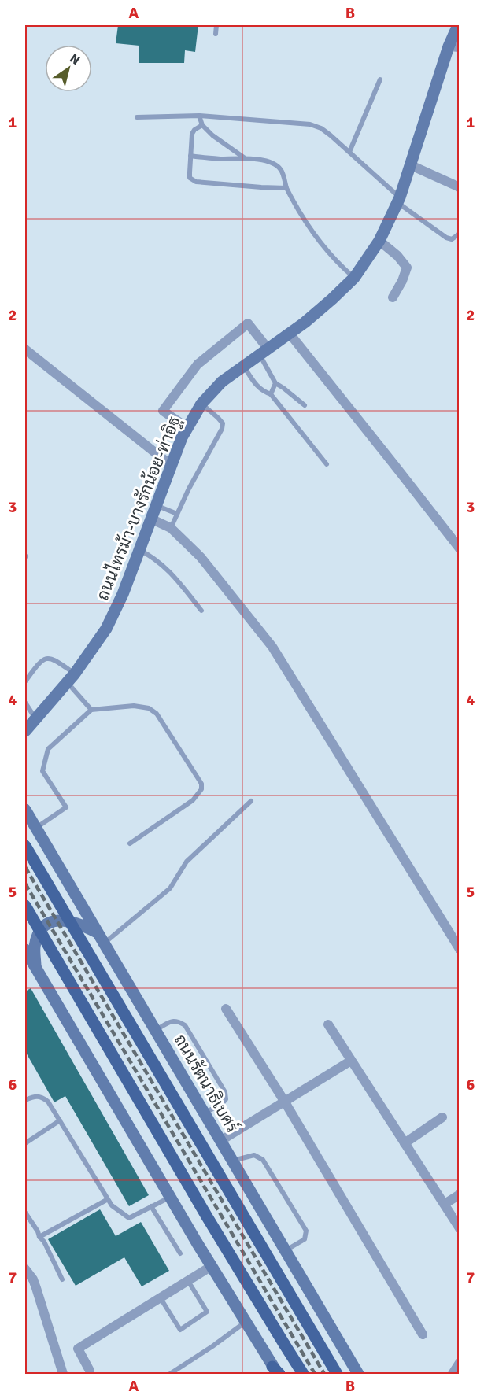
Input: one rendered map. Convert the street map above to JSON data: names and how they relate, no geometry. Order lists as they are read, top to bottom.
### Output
{
  "streets": {
    "main road": ["ถนนไทรม้า-บางรักน้อย-ท่าอิฐ", "ถนนรัตนาธิเบศร์"]
  },
  "north": "top right",
  "grid": {
    "columns": ["A", "B"],
    "rows": [
      "1",
      "2",
      "3",
      "4",
      "5",
      "6",
      "7"
    ]
  }
}
